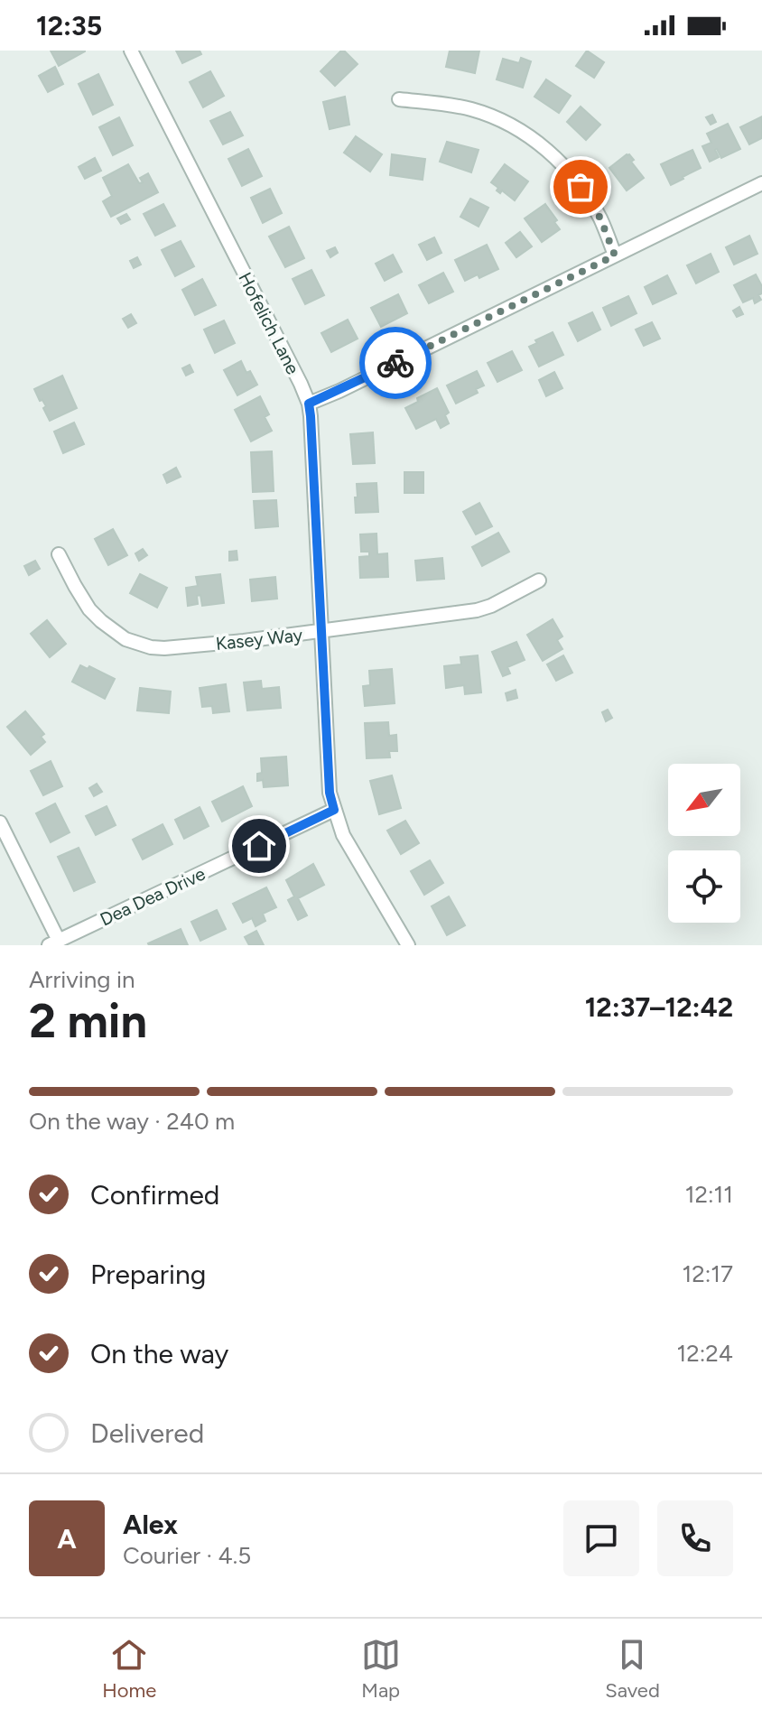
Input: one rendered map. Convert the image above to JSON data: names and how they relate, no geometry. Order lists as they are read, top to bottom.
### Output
{
  "streets": {
    "street": ["Hofelich Lane", "Kasey Way", "Dea Dea Drive"]
  },
  "crossings": [
    ["Hofelich Lane", "Kasey Way"],
    ["Hofelich Lane", "Dea Dea Drive"]
  ],
  "north": "bottom left",
  "page": {
    "status": "12:35",
    "heading": ["2 min", "Arriving in", "12:37–12:42"],
    "panel": ["Alex", "Courier · 4.5"],
    "bar": "On the way · 240 m",
    "list": [
      ["Confirmed", "12:11"],
      ["Preparing", "12:17"],
      ["On the way", "12:24"],
      "Delivered"
    ],
    "round": "A",
    "tabs": ["Home", "Map", "Saved"]
  }
}
